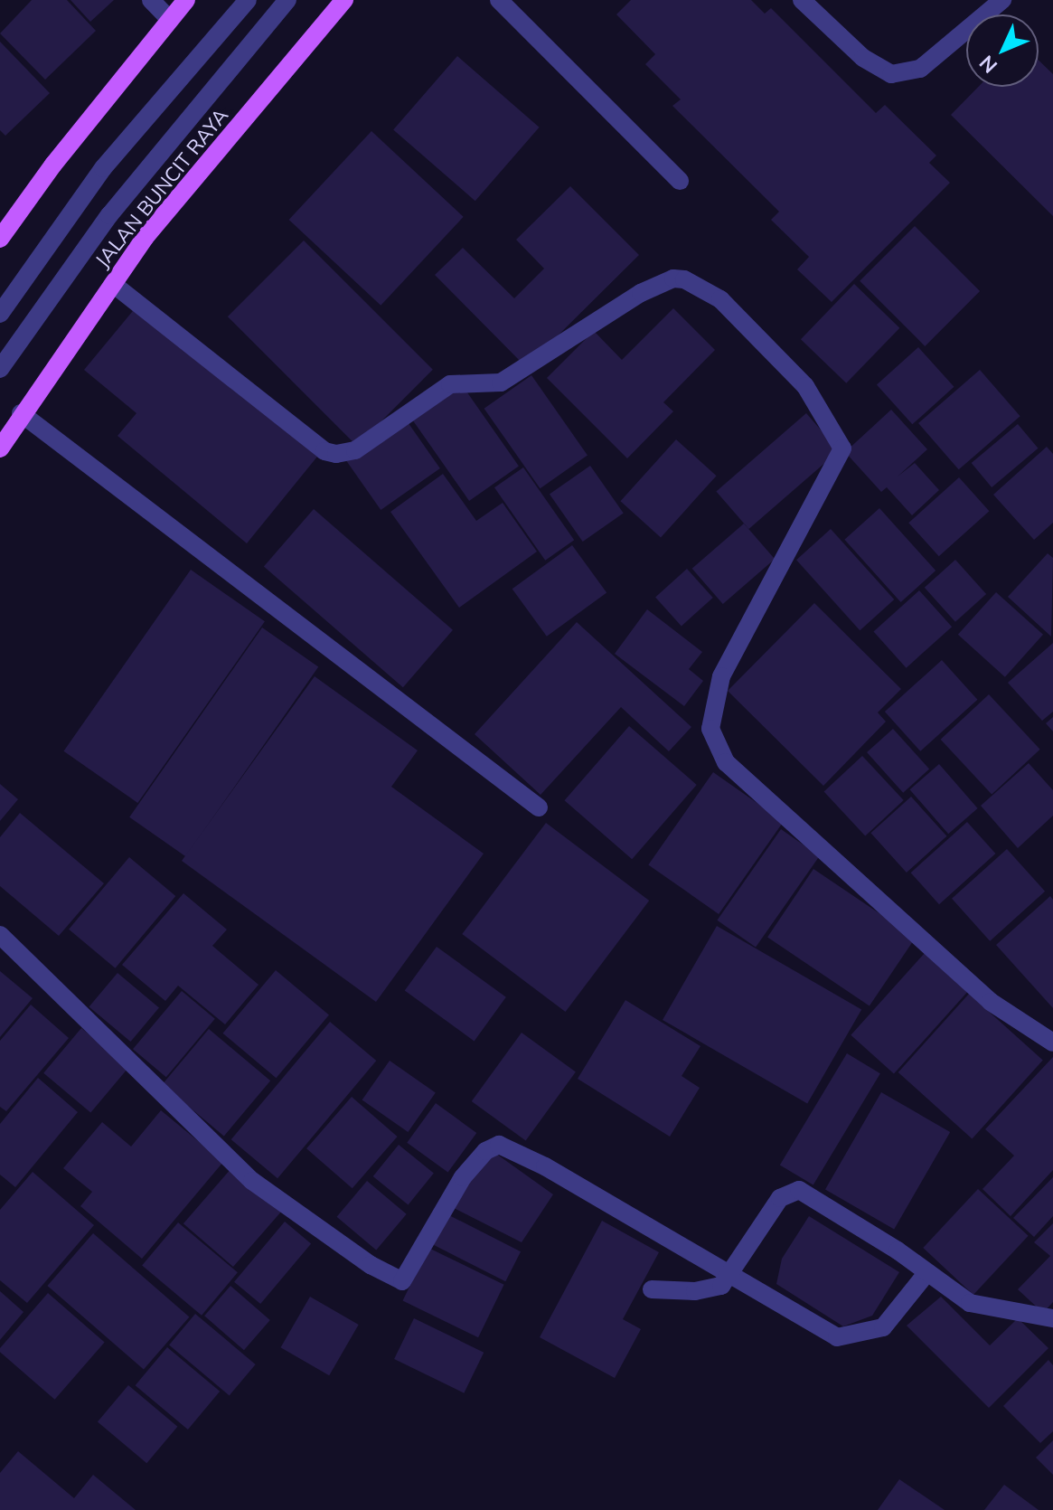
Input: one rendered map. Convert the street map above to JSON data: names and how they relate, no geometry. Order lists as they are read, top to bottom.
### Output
{
  "streets": {
    "main road": ["JALAN BUNCIT RAYA"]
  },
  "north": "bottom left"
}
